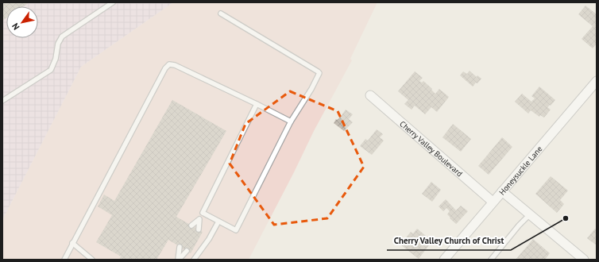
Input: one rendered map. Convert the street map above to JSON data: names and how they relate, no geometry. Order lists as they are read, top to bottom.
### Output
{
  "streets": {
    "street": ["Cherry Valley Boulevard", "Honeysuckle Lane"]
  },
  "crossings": [
    ["Cherry Valley Boulevard", "Honeysuckle Lane"]
  ],
  "places": ["Cherry Valley Church of Christ"],
  "north": "bottom left"
}
